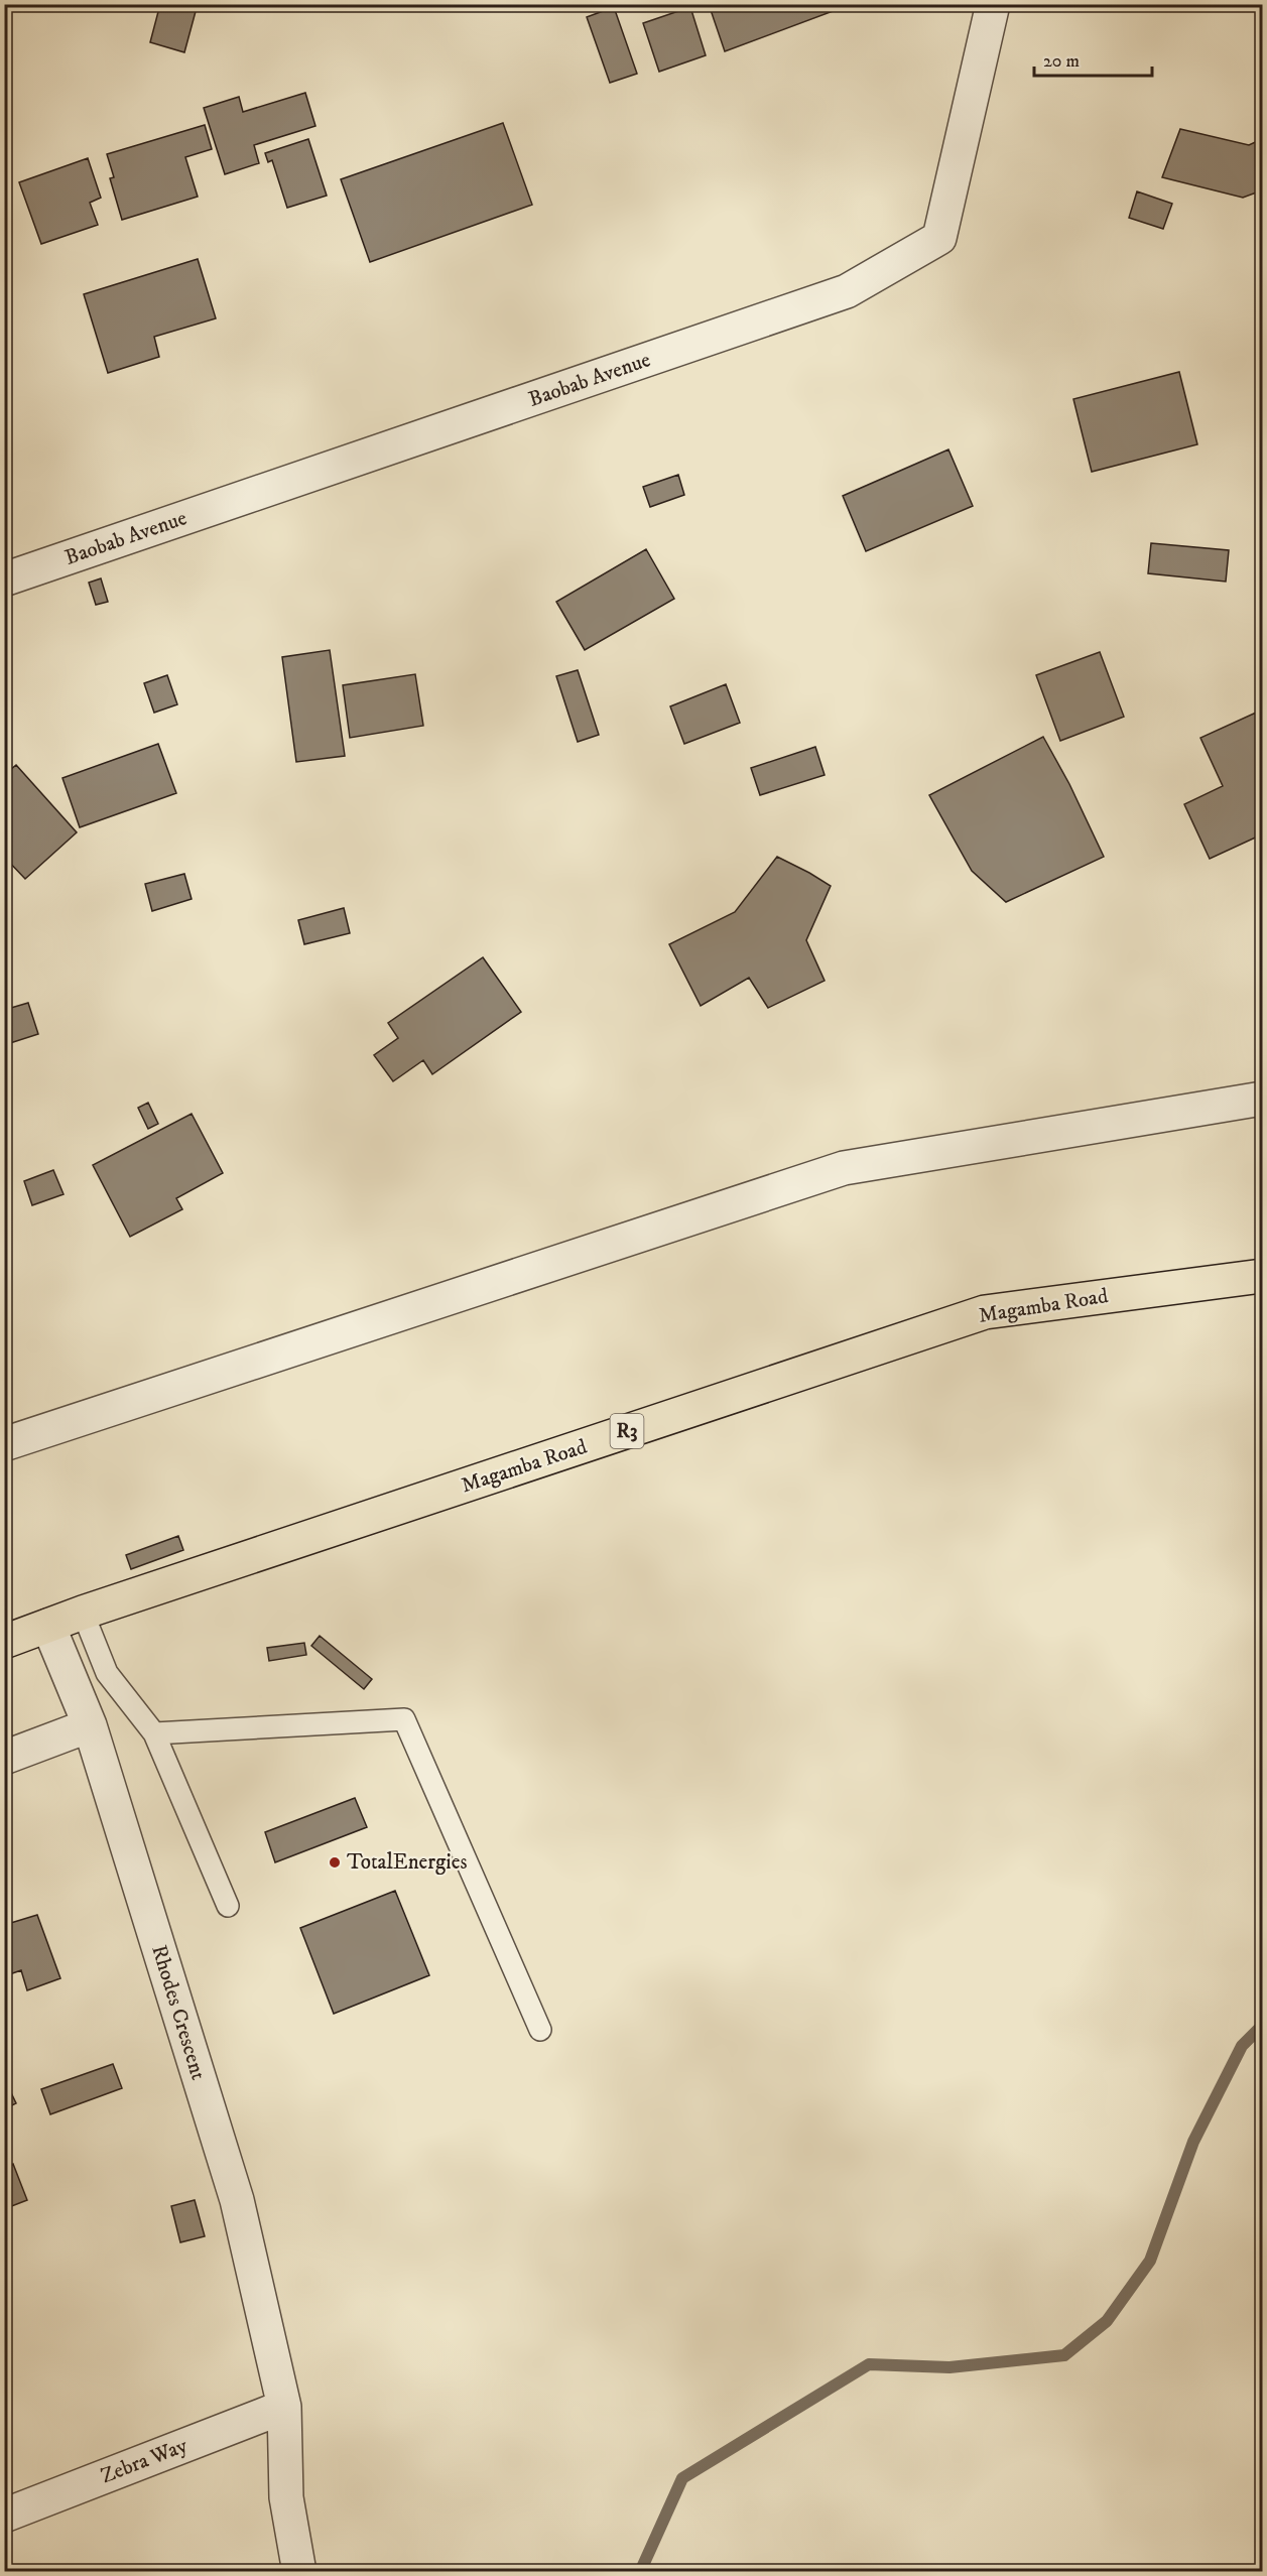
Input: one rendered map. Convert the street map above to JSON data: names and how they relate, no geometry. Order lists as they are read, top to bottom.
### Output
{
  "streets": {
    "highway": ["Magamba Road", "R3"],
    "street": ["Baobab Avenue", "Rhodes Crescent", "Zebra Way"]
  },
  "crossings": [
    ["Magamba Road", "Rhodes Crescent"],
    ["Rhodes Crescent", "Zebra Way"]
  ],
  "places": ["TotalEnergies"],
  "scale_bar": "20 m"
}
